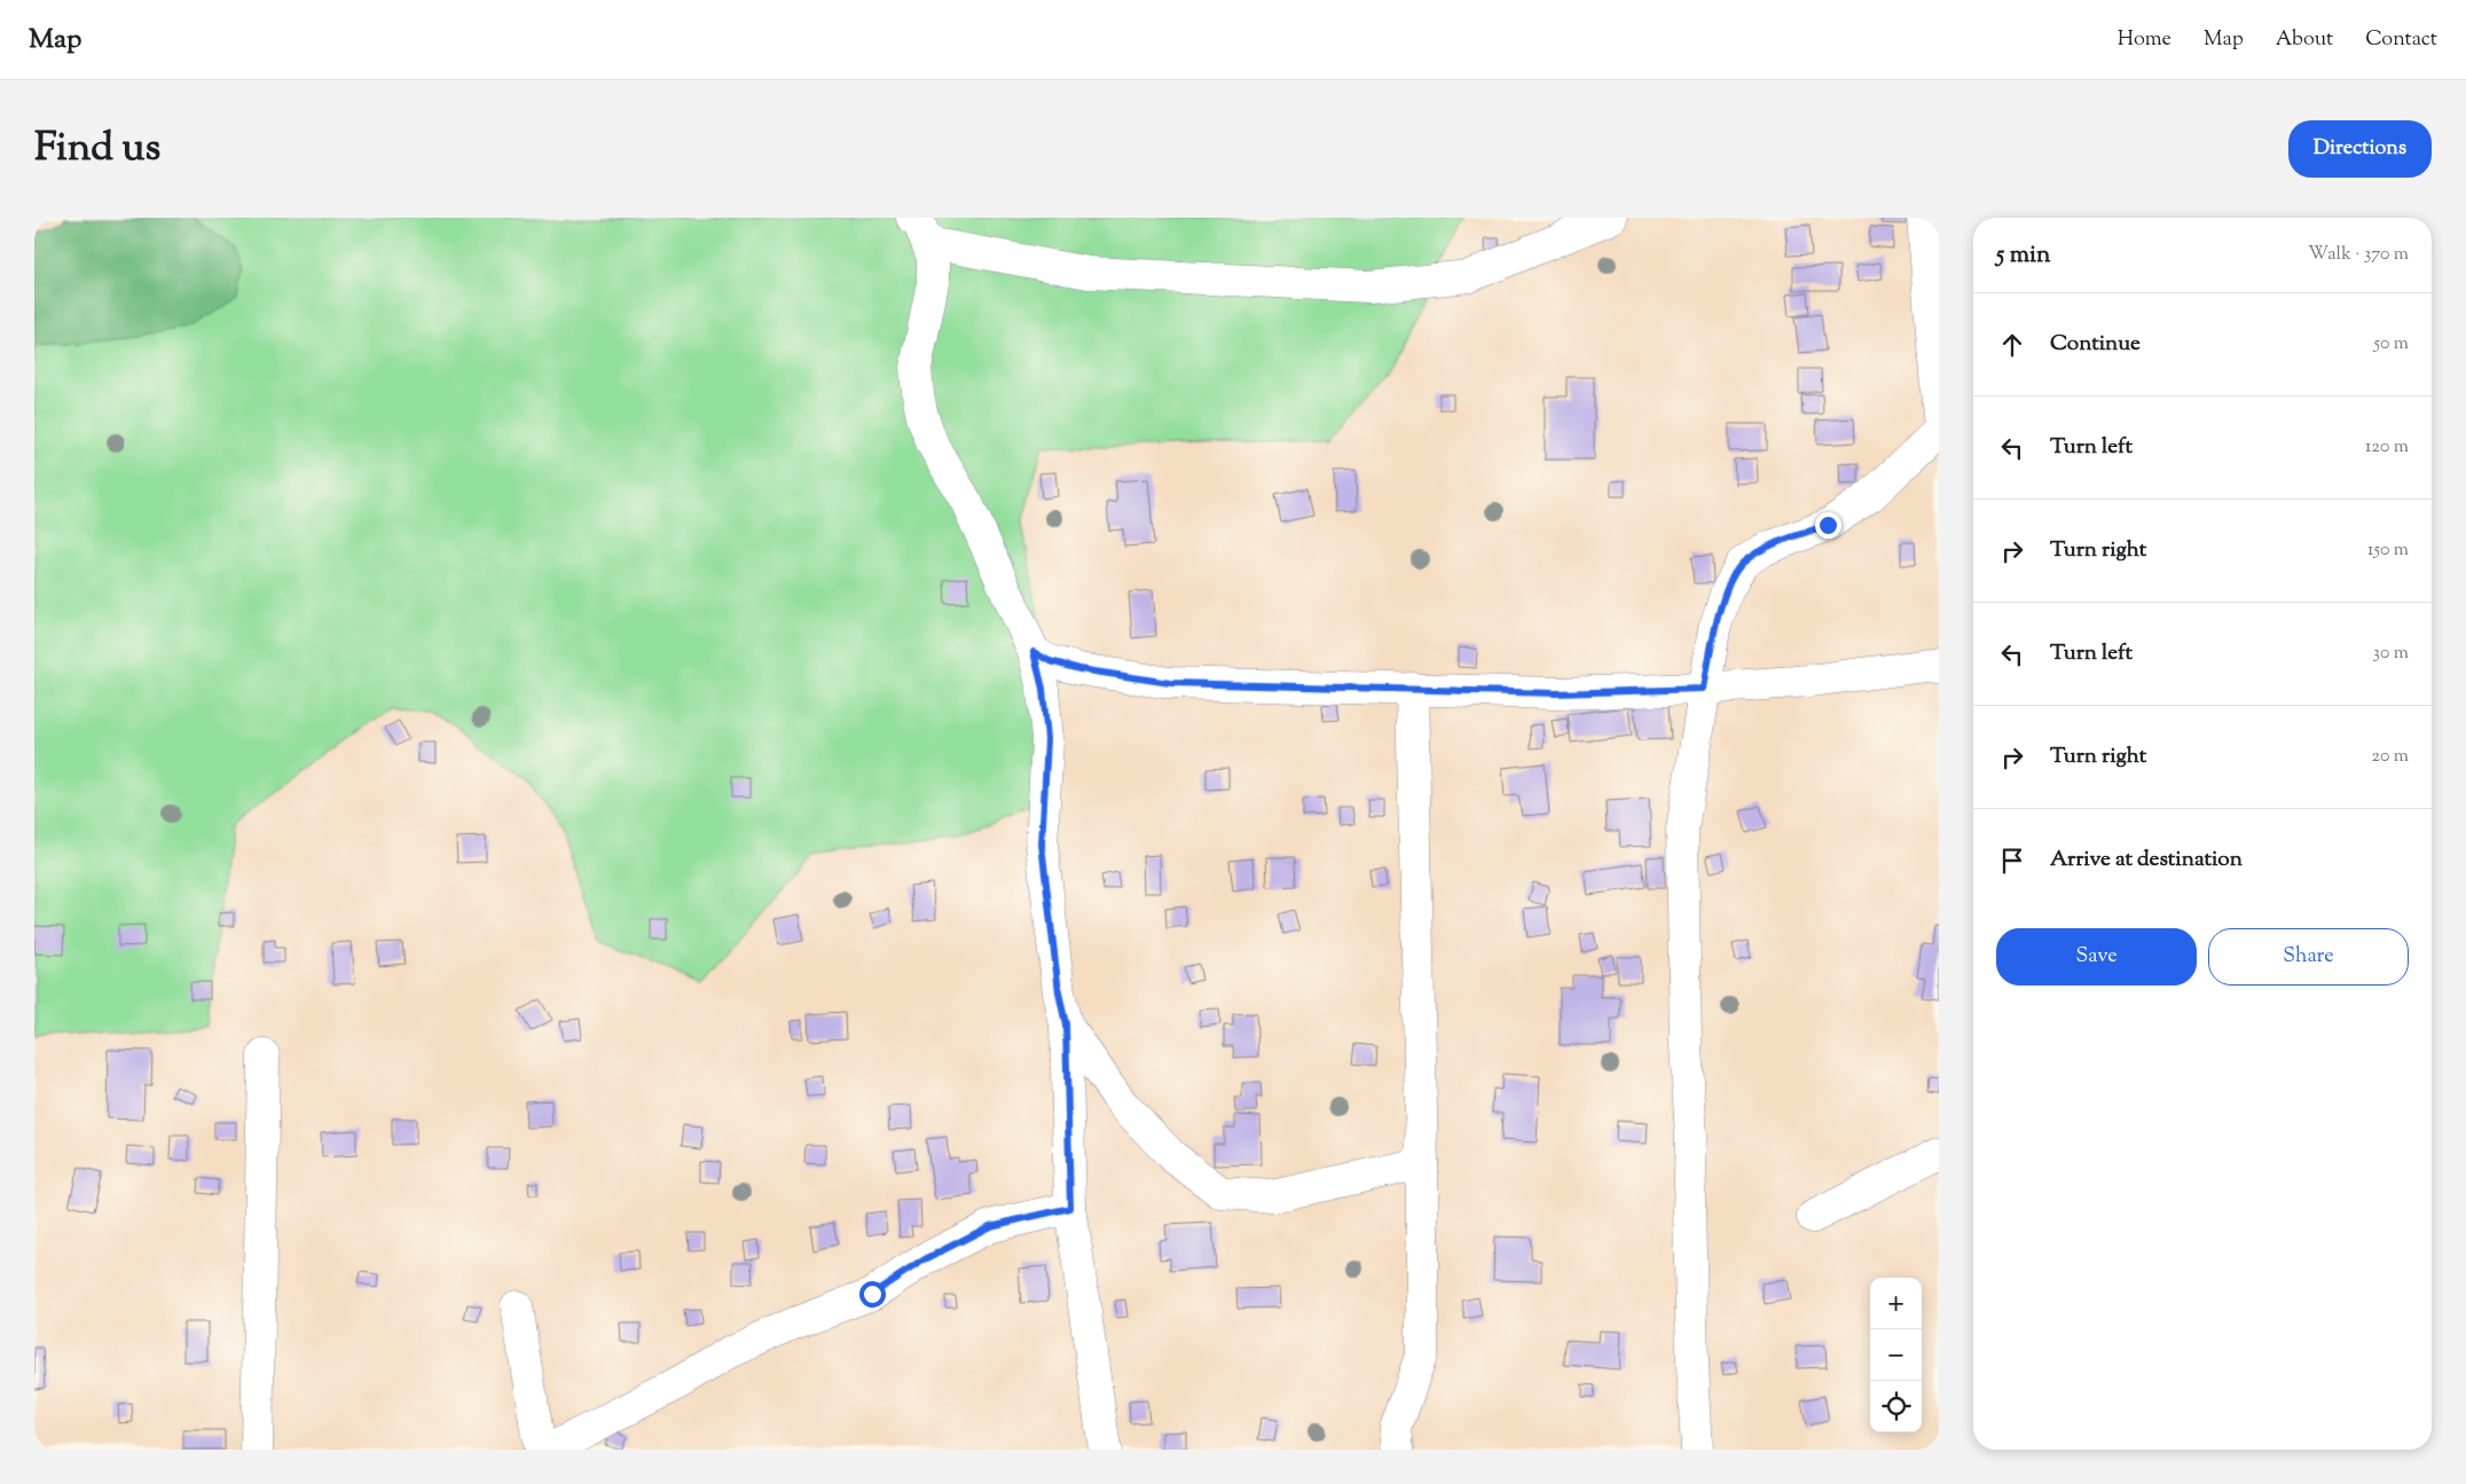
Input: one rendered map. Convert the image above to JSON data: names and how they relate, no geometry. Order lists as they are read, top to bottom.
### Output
{
  "page": {
    "header": "Map",
    "nav": [
      "Home",
      "Map",
      "About",
      "Contact"
    ],
    "title": "Find us",
    "buttons": [
      "Directions",
      ["Save", "Share"]
    ],
    "heading": ["5 min", "Walk · 370 m"],
    "list": [
      ["Continue", "50 m"],
      ["Turn left", "120 m"],
      ["Turn right", "150 m"],
      ["Turn left", "30 m"],
      ["Turn right", "20 m"],
      "Arrive at destination"
    ],
    "map_buttons": ["+", "−"]
  }
}
